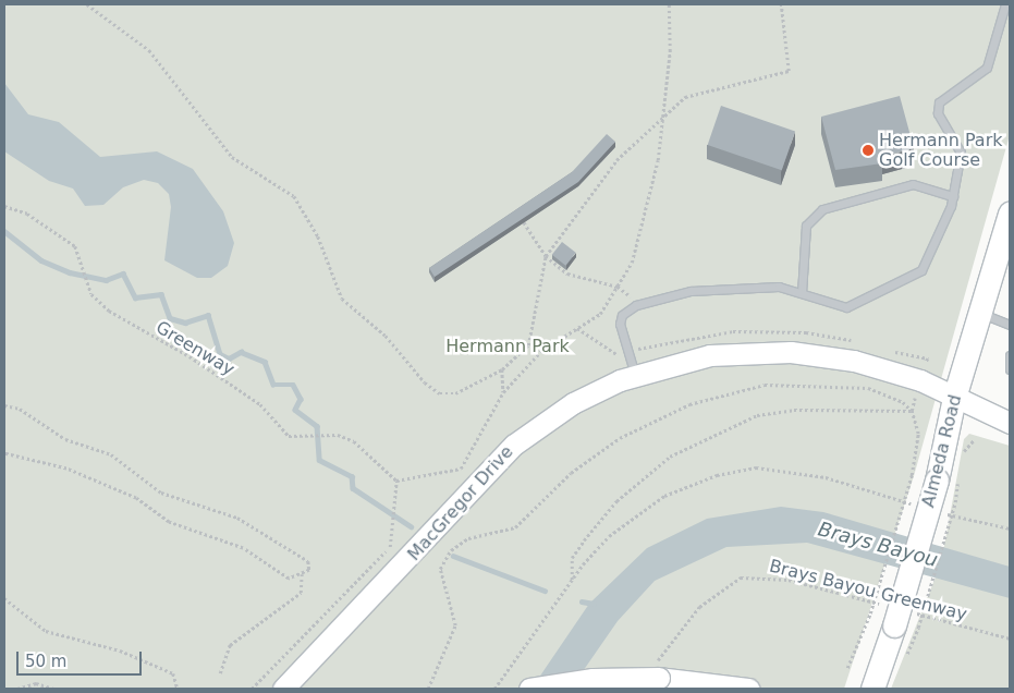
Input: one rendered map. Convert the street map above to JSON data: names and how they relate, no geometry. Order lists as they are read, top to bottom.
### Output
{
  "streets": {
    "main road": ["Almeda Road", "MacGregor Drive"],
    "path": ["Greenway", "Brays Bayou Greenway"]
  },
  "crossings": [
    ["Almeda Road", "MacGregor Drive"],
    ["Almeda Road", "Brays Bayou Greenway"]
  ],
  "water": ["Brays Bayou"],
  "parks": ["Hermann Park"],
  "places": ["Hermann Park Golf Course"],
  "scale_bar": "50 m"
}
